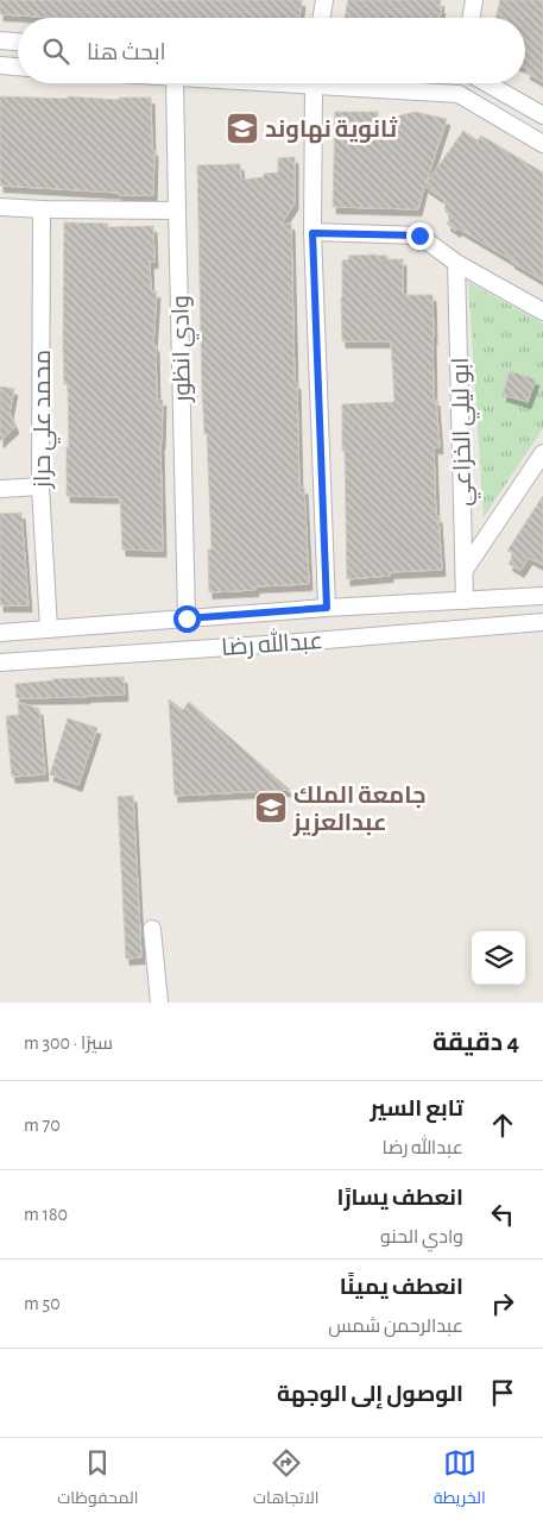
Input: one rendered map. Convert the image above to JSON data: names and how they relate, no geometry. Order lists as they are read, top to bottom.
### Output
{
  "streets": {
    "street": [
      "وادي انظور",
      "محمد علي حراز",
      "ابو ليلي الخزاعي",
      "عبدالله رضا"
    ]
  },
  "crossings": [
    ["وادي انظور", "عبدالله رضا"],
    ["محمد علي حراز", "عبدالله رضا"],
    ["ابو ليلي الخزاعي", "عبدالله رضا"]
  ],
  "places": {
    "school or university": ["ثانوية نهاوند", "جامعة الملك عبدالعزيز"]
  },
  "page": {
    "search": "ابحث هنا",
    "heading": ["4 دقيقة", "سيرًا · 300 m"],
    "list": [
      ["تابع السير", "عبدالله رضا", "70 m"],
      ["انعطف يسارًا", "وادي الحنو", "180 m"],
      ["انعطف يمينًا", "عبدالرحمن شمس", "50 m"],
      "الوصول إلى الوجهة"
    ],
    "nav": ["الخريطة", "الاتجاهات", "المحفوظات"]
  }
}
